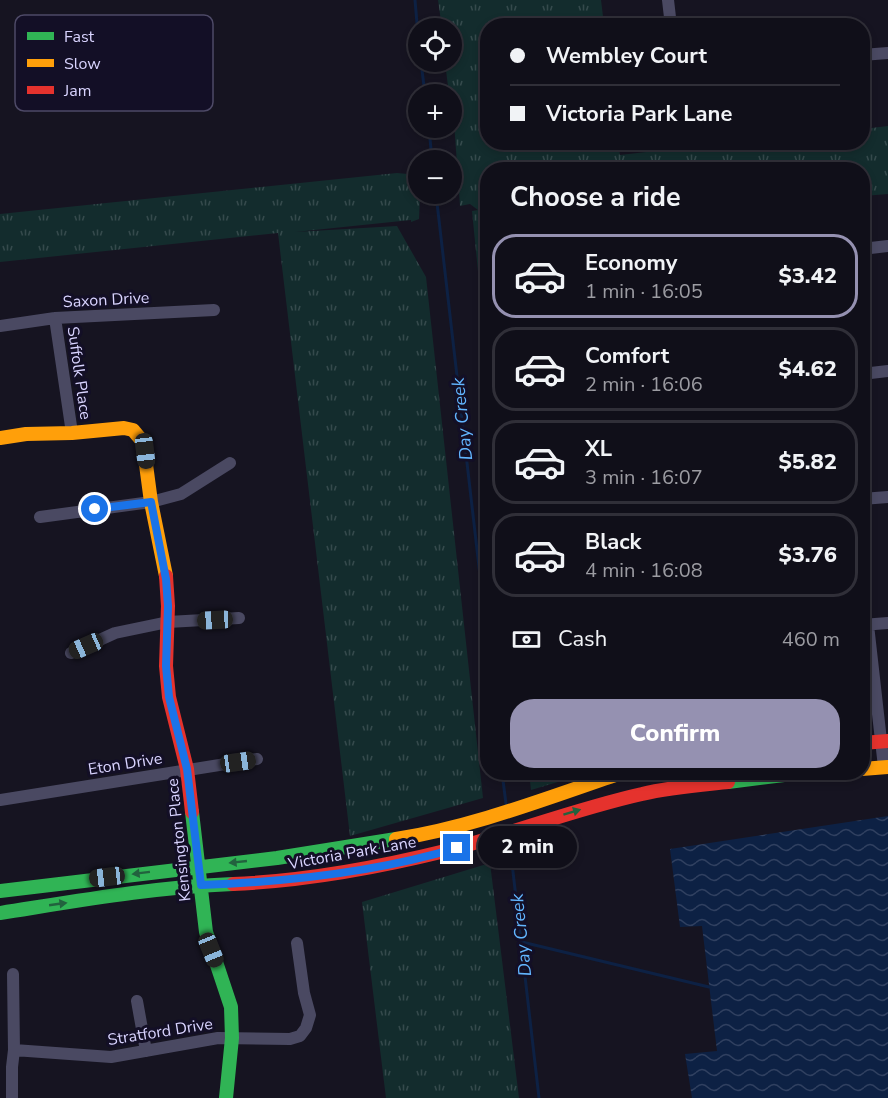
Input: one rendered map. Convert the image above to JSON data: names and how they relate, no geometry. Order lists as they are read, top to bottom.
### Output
{
  "streets": {
    "street": [
      "Saxon Drive",
      "Suffolk Place",
      "Eton Drive",
      "Kensington Place",
      "Victoria Park Lane",
      "Stratford Drive"
    ]
  },
  "crossings": [
    ["Saxon Drive", "Suffolk Place"],
    ["Suffolk Place", "Kensington Place"],
    ["Eton Drive", "Kensington Place"],
    ["Kensington Place", "Victoria Park Lane"],
    ["Kensington Place", "Stratford Drive"]
  ],
  "water": ["Day Creek"],
  "legend": ["Fast", "Slow", "Jam"],
  "page": {
    "map_buttons": ["+", "−"],
    "banner": ["Wembley Court", "Victoria Park Lane"],
    "heading": "Choose a ride",
    "list": [
      {
        "name": "Economy",
        "note": "1 min · 16:05",
        "value": "$3.42"
      },
      {
        "name": "Comfort",
        "note": "2 min · 16:06",
        "value": "$4.62"
      },
      {
        "name": "XL",
        "note": "3 min · 16:07",
        "value": "$5.82"
      },
      {
        "name": "Black",
        "note": "4 min · 16:08",
        "value": "$3.76"
      }
    ],
    "pay": ["Cash", "460 m"],
    "buttons": "Confirm",
    "bubble": "2 min"
  }
}
